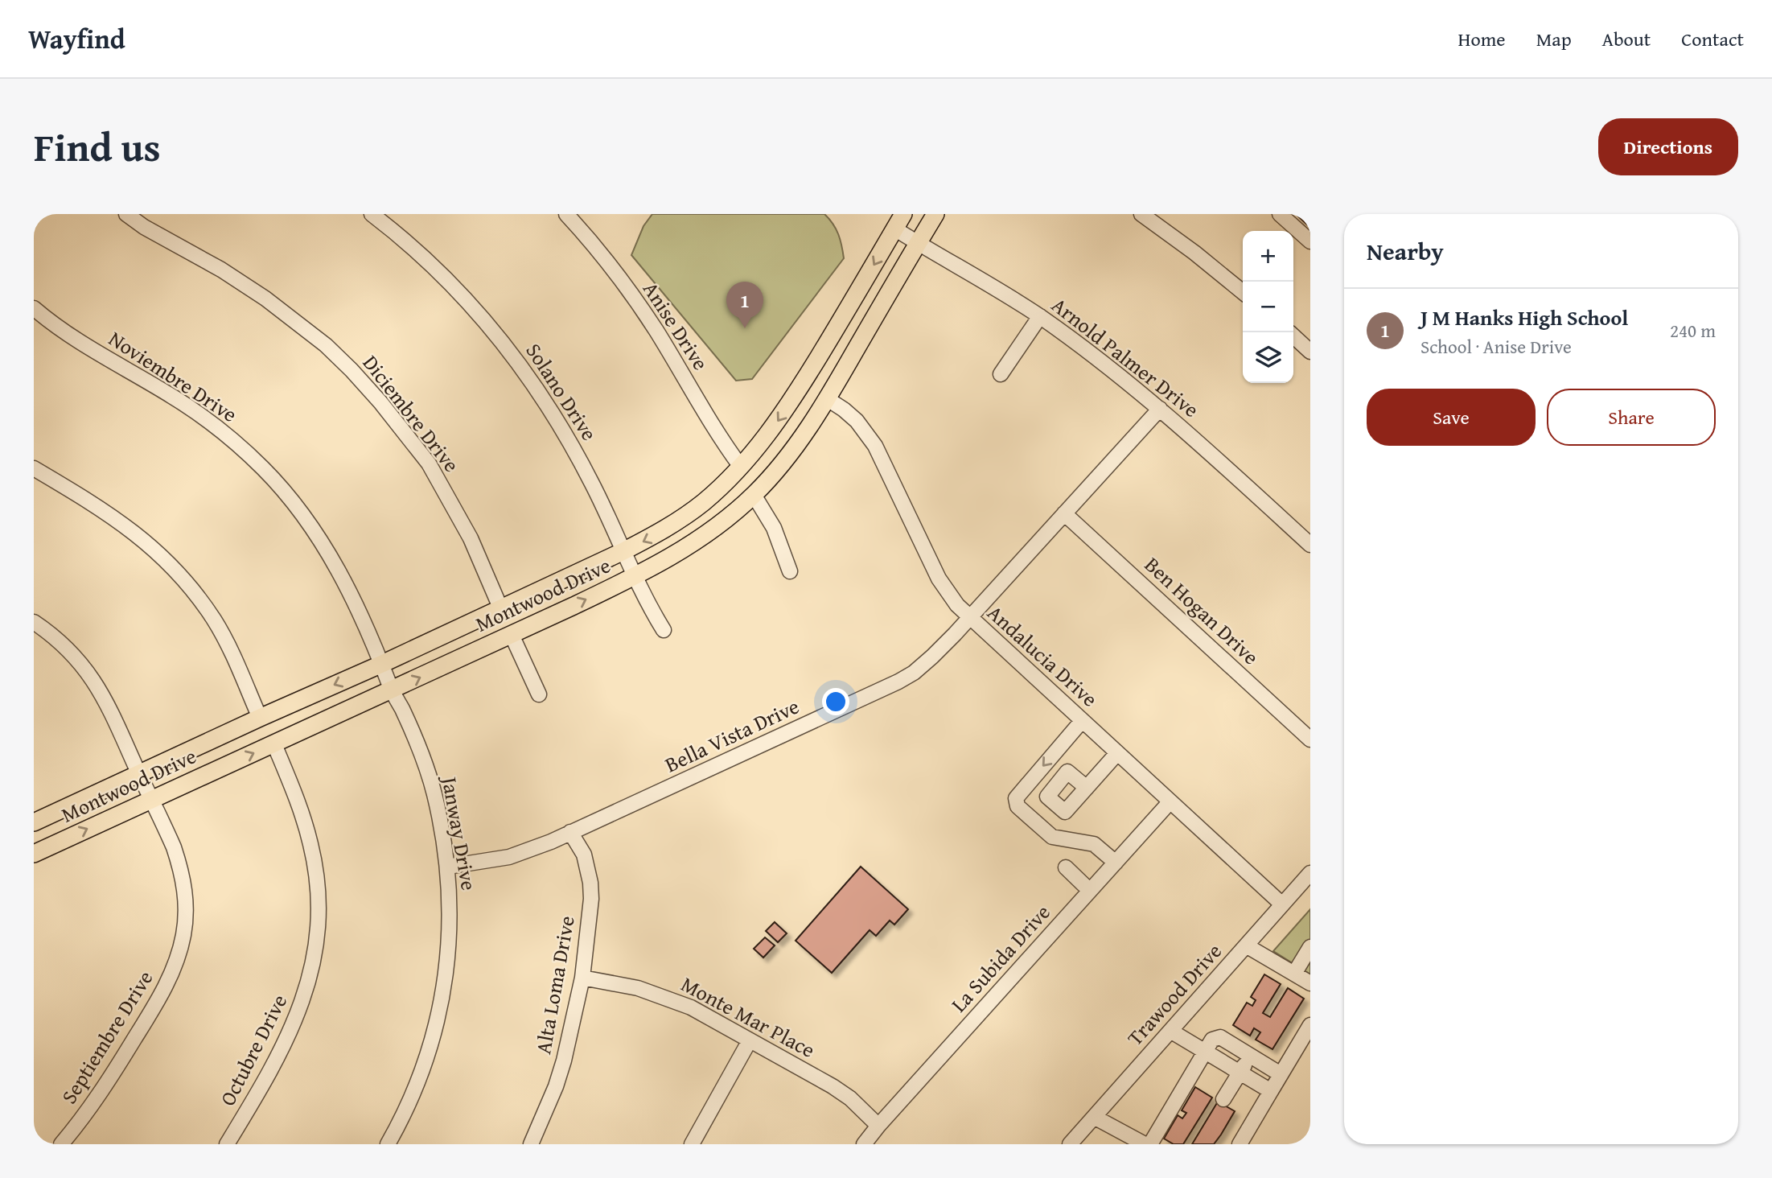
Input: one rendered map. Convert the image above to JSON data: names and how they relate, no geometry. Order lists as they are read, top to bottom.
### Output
{
  "streets": {
    "main road": ["Montwood Drive"],
    "street": [
      "Anise Drive",
      "Arnold Palmer Drive",
      "Noviembre Drive",
      "Solano Drive",
      "Diciembre Drive",
      "Ben Hogan Drive",
      "Andalucia Drive",
      "Bella Vista Drive",
      "Janway Drive",
      "La Subida Drive",
      "Alta Loma Drive",
      "Trawood Drive",
      "Monte Mar Place",
      "Septiembre Drive",
      "Octubre Drive"
    ]
  },
  "crossings": [
    ["Anise Drive", "Montwood Drive"],
    ["Arnold Palmer Drive", "Montwood Drive"],
    ["Arnold Palmer Drive", "Bella Vista Drive"],
    ["Noviembre Drive", "Montwood Drive"],
    ["Noviembre Drive", "Janway Drive"],
    ["Solano Drive", "Montwood Drive"],
    ["Diciembre Drive", "Montwood Drive"],
    ["Montwood Drive", "Andalucia Drive"],
    ["Montwood Drive", "Janway Drive"],
    ["Montwood Drive", "Septiembre Drive"],
    ["Montwood Drive", "Octubre Drive"],
    ["Ben Hogan Drive", "Bella Vista Drive"],
    ["Andalucia Drive", "Bella Vista Drive"],
    ["Andalucia Drive", "La Subida Drive"],
    ["Andalucia Drive", "Trawood Drive"],
    ["Bella Vista Drive", "Janway Drive"],
    ["Bella Vista Drive", "Alta Loma Drive"],
    ["La Subida Drive", "Monte Mar Place"],
    ["Alta Loma Drive", "Monte Mar Place"]
  ],
  "page": {
    "header": "Wayfind",
    "nav": [
      "Home",
      "Map",
      "About",
      "Contact"
    ],
    "title": "Find us",
    "buttons": [
      "Directions",
      ["Save", "Share"]
    ],
    "heading": "Nearby",
    "map_buttons": ["+", "−"],
    "pins": "1",
    "list": [
      {
        "mark": "1",
        "name": "J M Hanks High School",
        "note": "School · Anise Drive",
        "value": "240 m"
      }
    ]
  }
}
